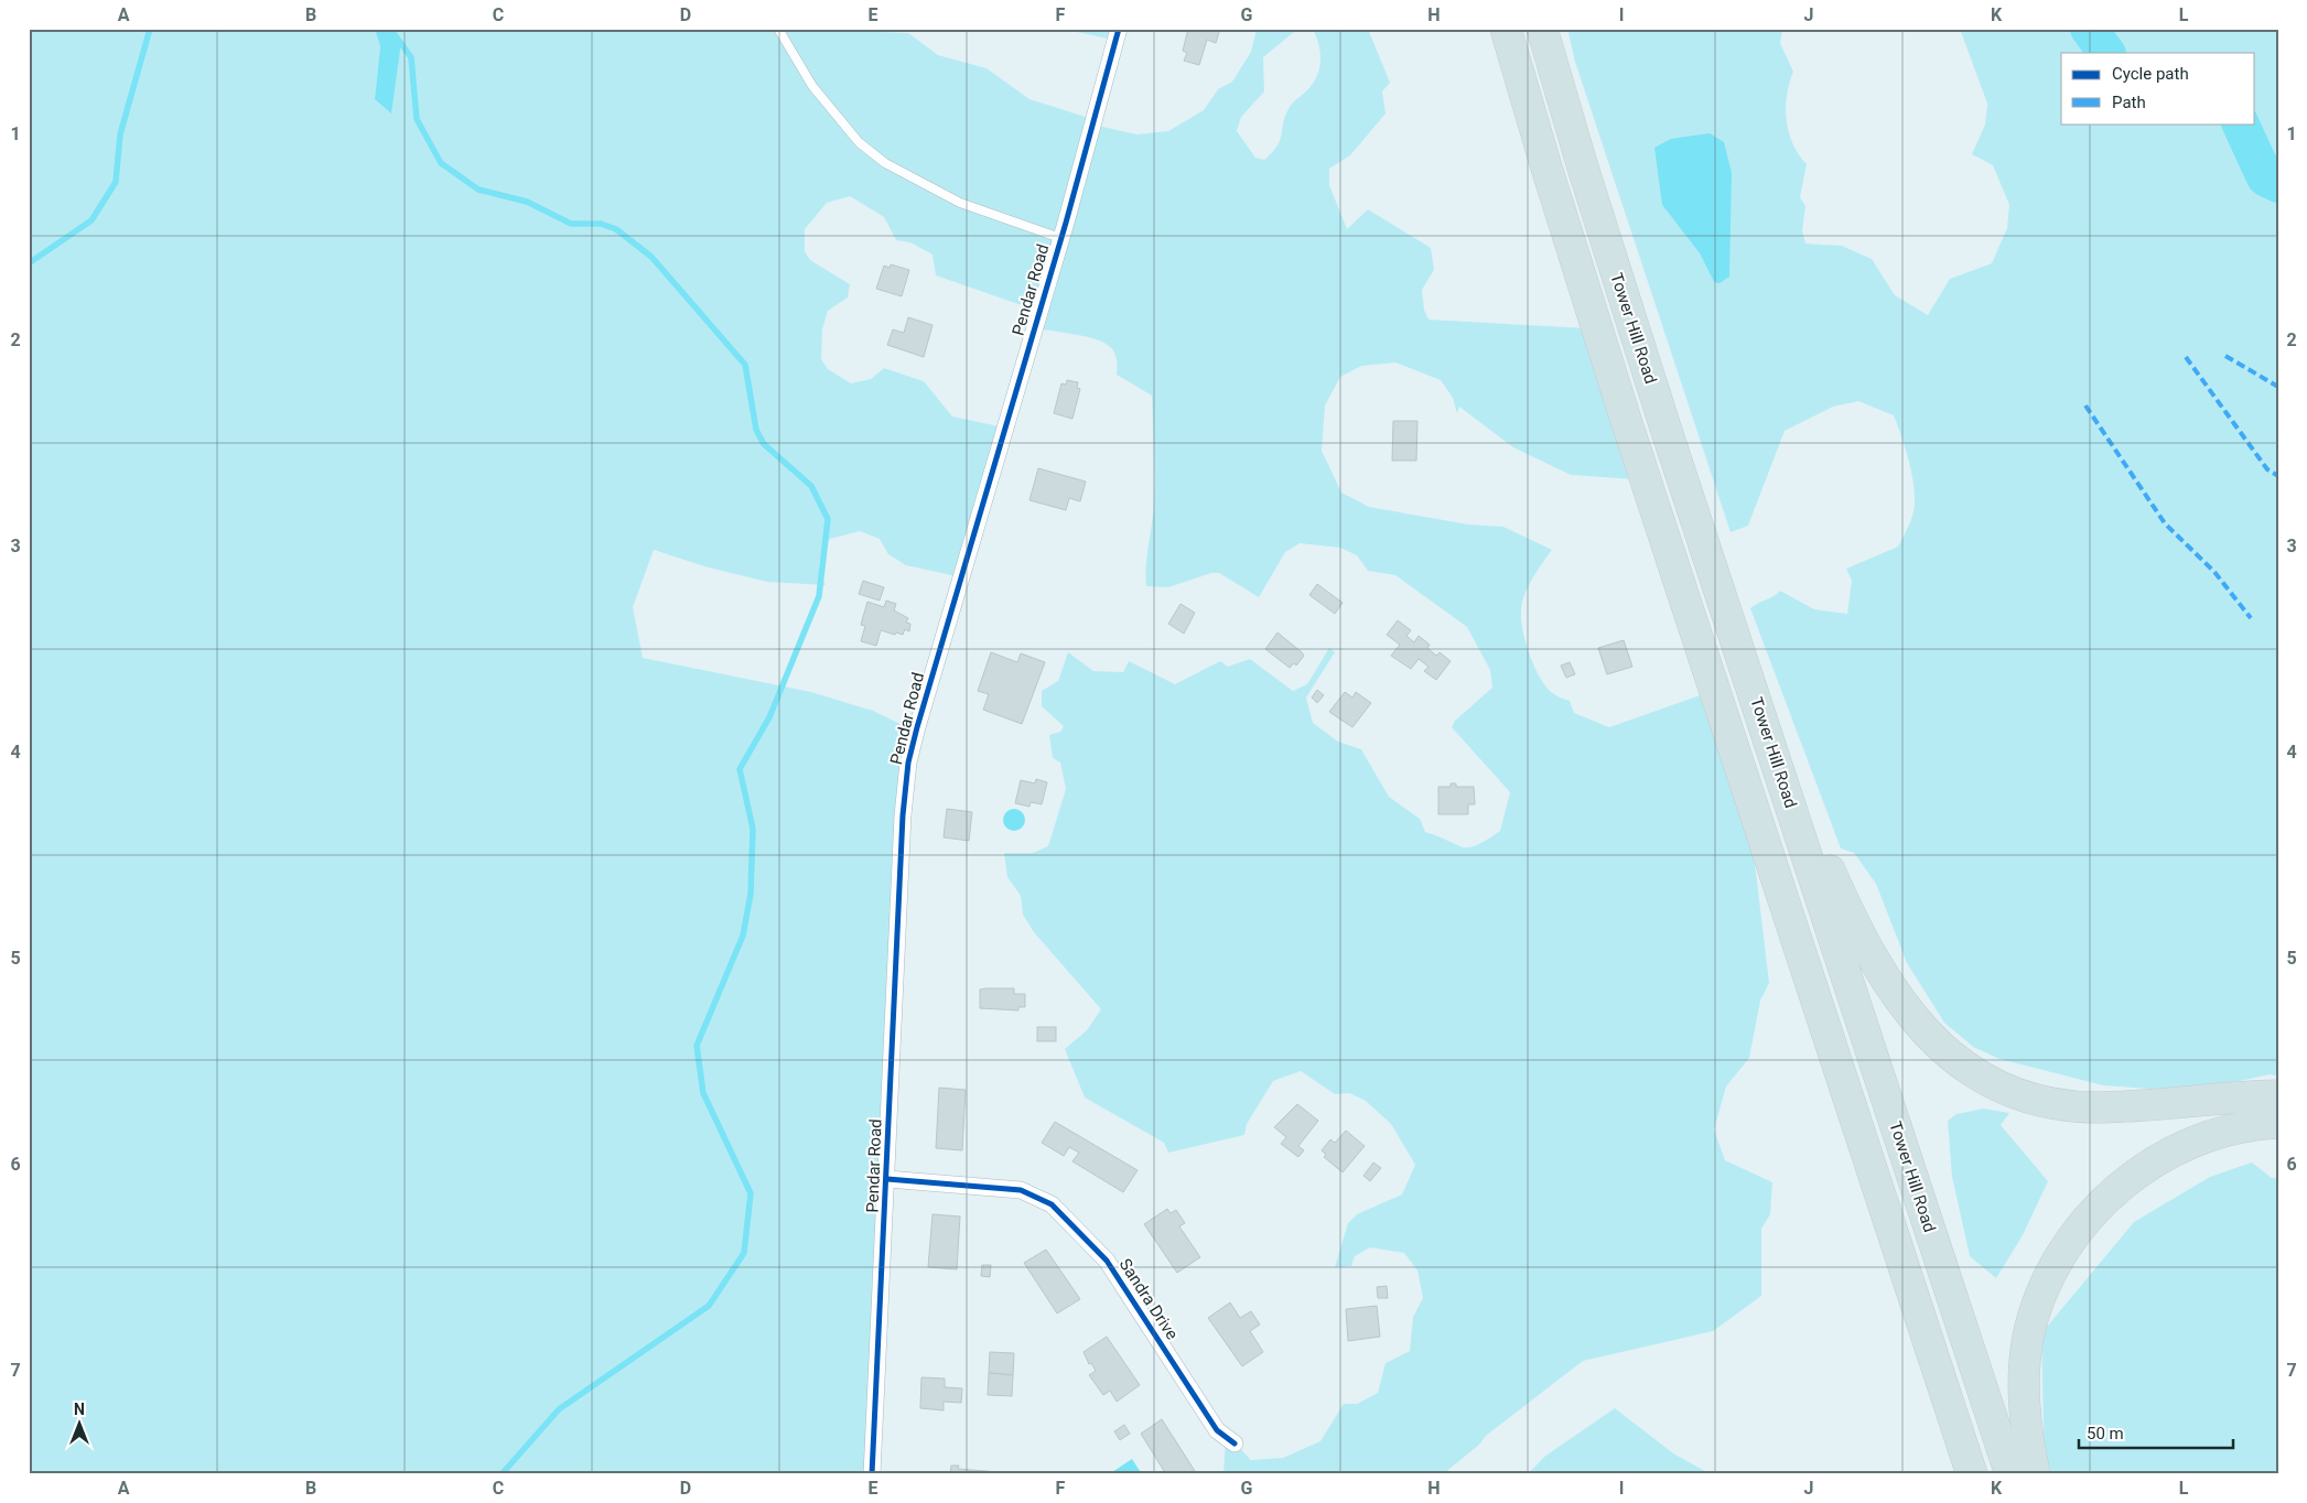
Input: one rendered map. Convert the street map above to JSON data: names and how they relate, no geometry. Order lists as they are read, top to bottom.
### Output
{
  "streets": {
    "highway": ["Tower Hill Road"],
    "street": ["Pendar Road", "Sandra Drive"]
  },
  "crossings": [
    ["Pendar Road", "Sandra Drive"]
  ],
  "legend": ["Cycle path", "Path"],
  "scale_bar": "50 m",
  "north": "top",
  "grid": {
    "columns": [
      "A",
      "B",
      "C",
      "D",
      "E",
      "F",
      "G",
      "H",
      "I",
      "J",
      "K",
      "L"
    ],
    "rows": [
      "1",
      "2",
      "3",
      "4",
      "5",
      "6",
      "7"
    ]
  }
}
